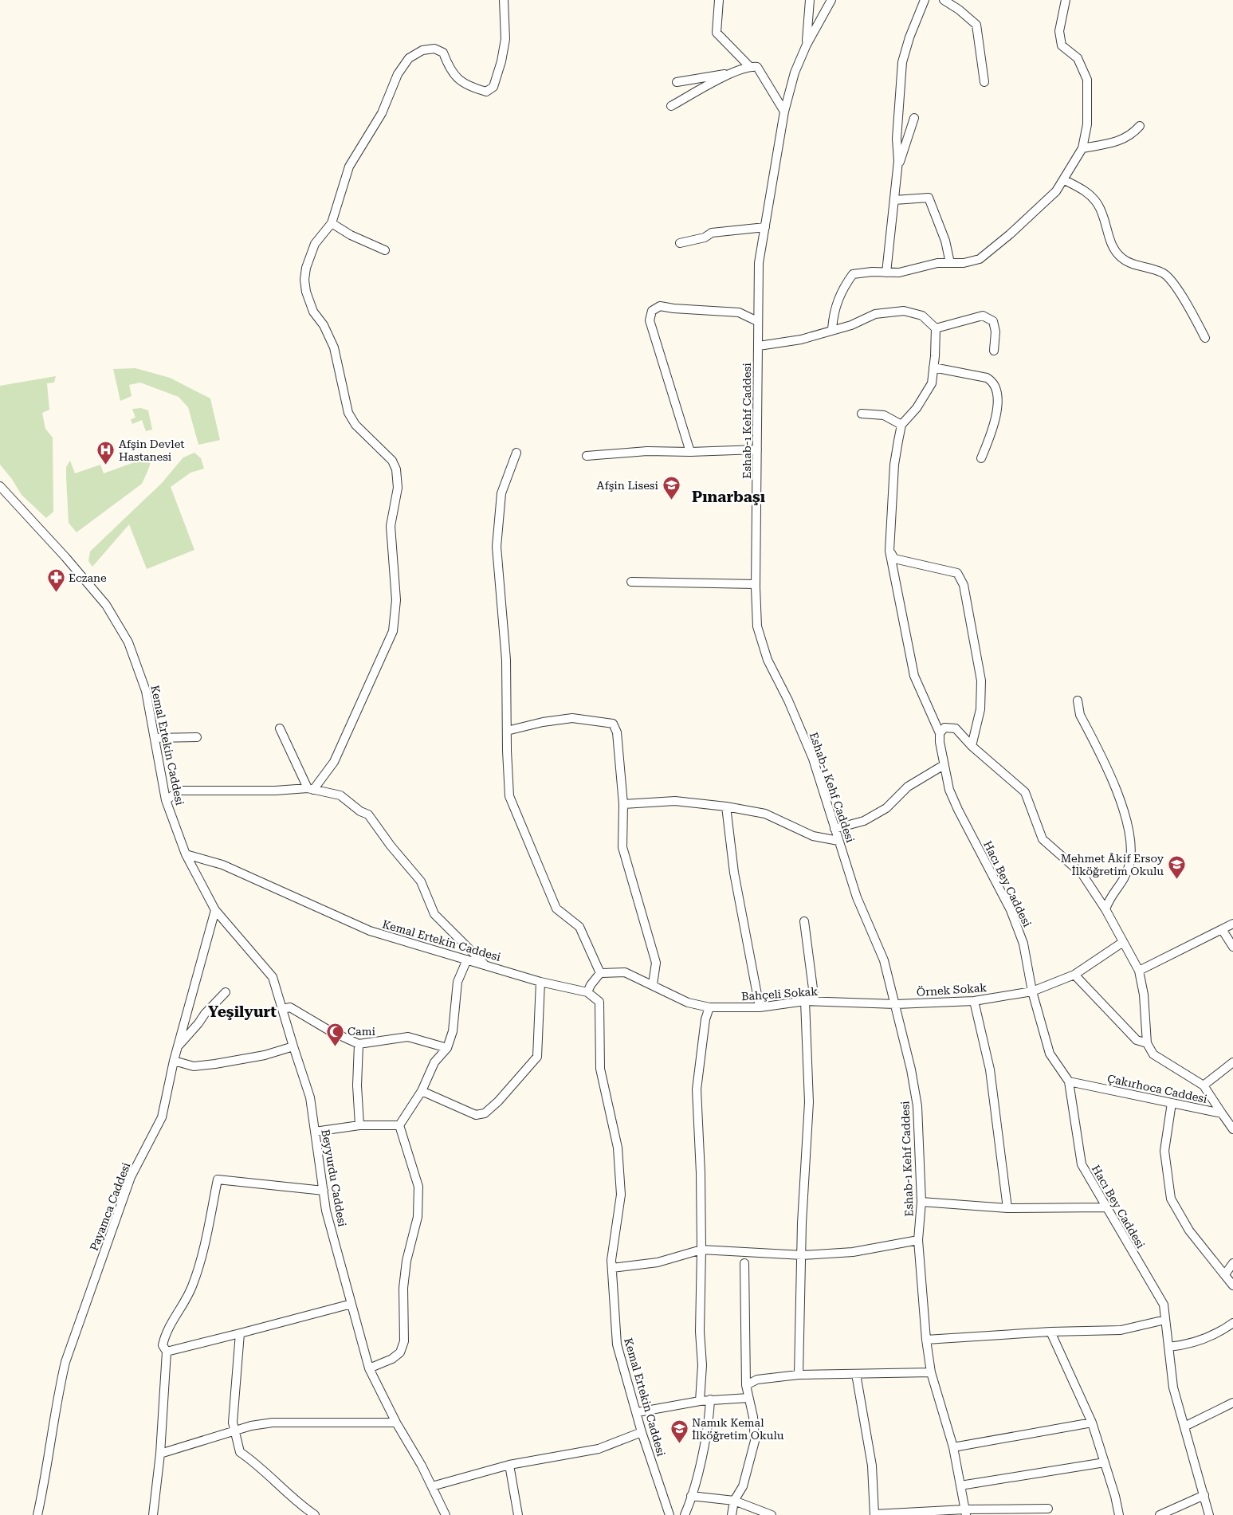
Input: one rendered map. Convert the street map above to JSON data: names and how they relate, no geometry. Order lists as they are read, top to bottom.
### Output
{
  "streets": {
    "street": [
      "Eshab-ı Kehf Caddesi",
      "Kemal Ertekin Caddesi",
      "Hacı Bey Caddesi",
      "Örnek Sokak",
      "Bahçeli Sokak",
      "Çakırhoca Caddesi",
      "Beyyurdu Caddesi",
      "Payamca Caddesi"
    ]
  },
  "crossings": [
    ["Eshab-ı Kehf Caddesi", "Örnek Sokak"],
    ["Eshab-ı Kehf Caddesi", "Bahçeli Sokak"],
    ["Kemal Ertekin Caddesi", "Beyyurdu Caddesi"],
    ["Hacı Bey Caddesi", "Örnek Sokak"],
    ["Hacı Bey Caddesi", "Çakırhoca Caddesi"],
    ["Örnek Sokak", "Bahçeli Sokak"],
    ["Beyyurdu Caddesi", "Payamca Caddesi"]
  ],
  "districts": ["Pınarbaşı", "Yeşilyurt"],
  "places": {
    "hospital": ["Afşin Devlet Hastanesi"],
    "school or university": ["Afşin Lisesi", "Mehmet Âkif Ersoy İlköğretim Okulu", "Namık Kemal İlköğretim Okulu"],
    "pharmacy": ["Eczane"],
    "mosque": ["Cami"]
  }
}
